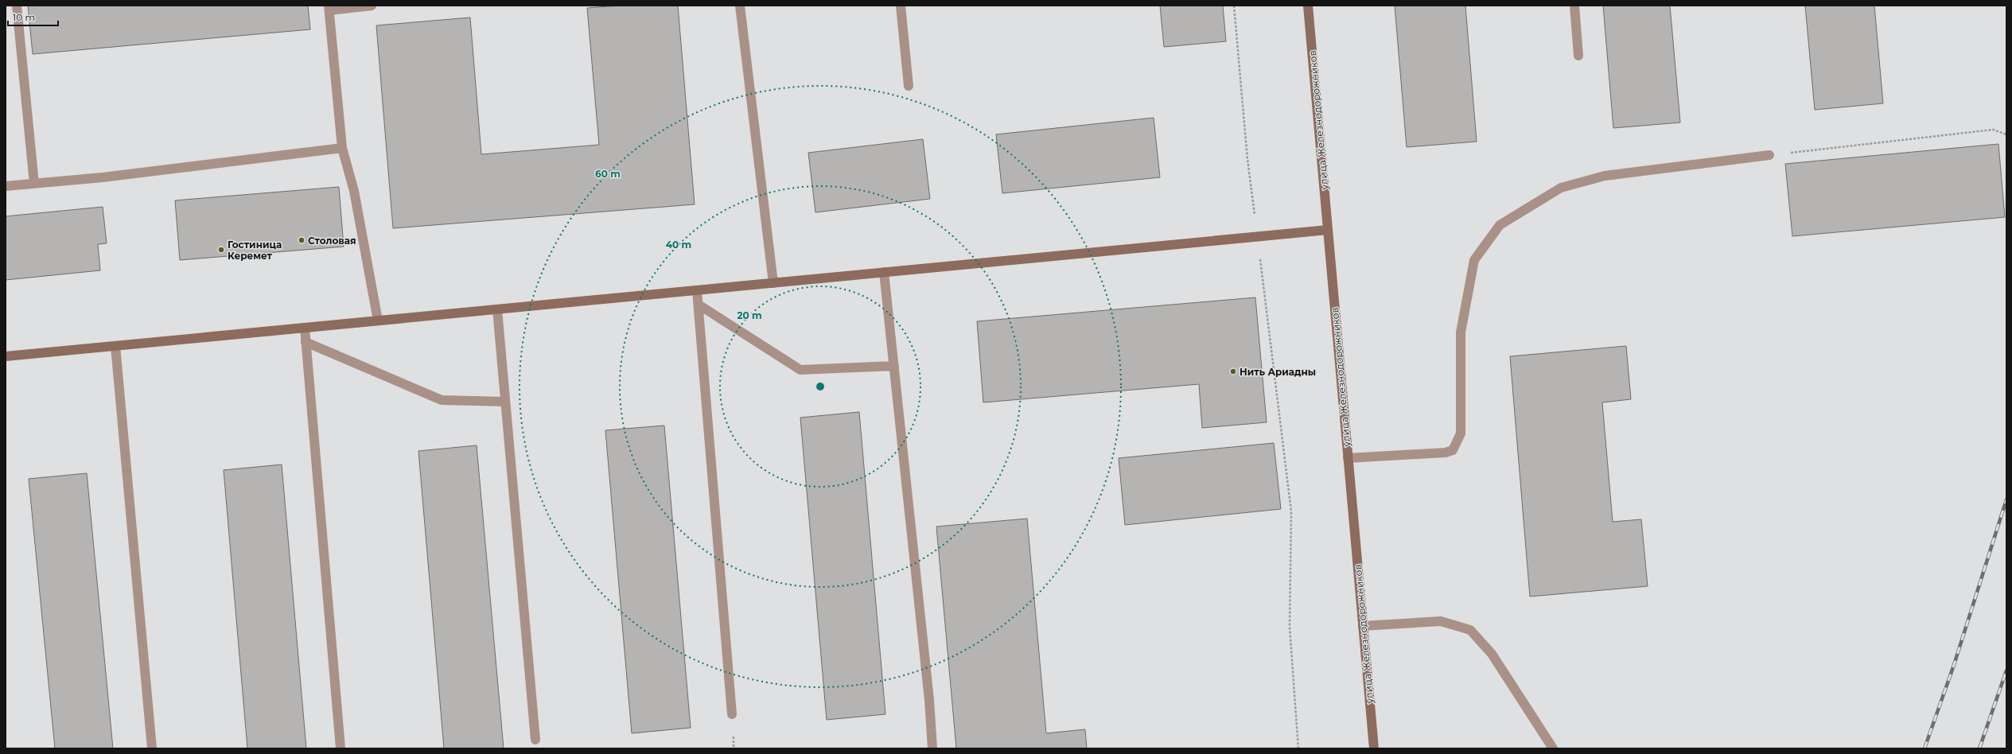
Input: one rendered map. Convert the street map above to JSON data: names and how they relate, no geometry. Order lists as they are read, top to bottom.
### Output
{
  "streets": {
    "street": ["улица Железнодорожников"]
  },
  "places": ["Столовая", "Гостиница Керемет", "Нить Ариадны"],
  "scale_bar": "10 m",
  "rings": ["60 m", "40 m", "20 m"]
}
